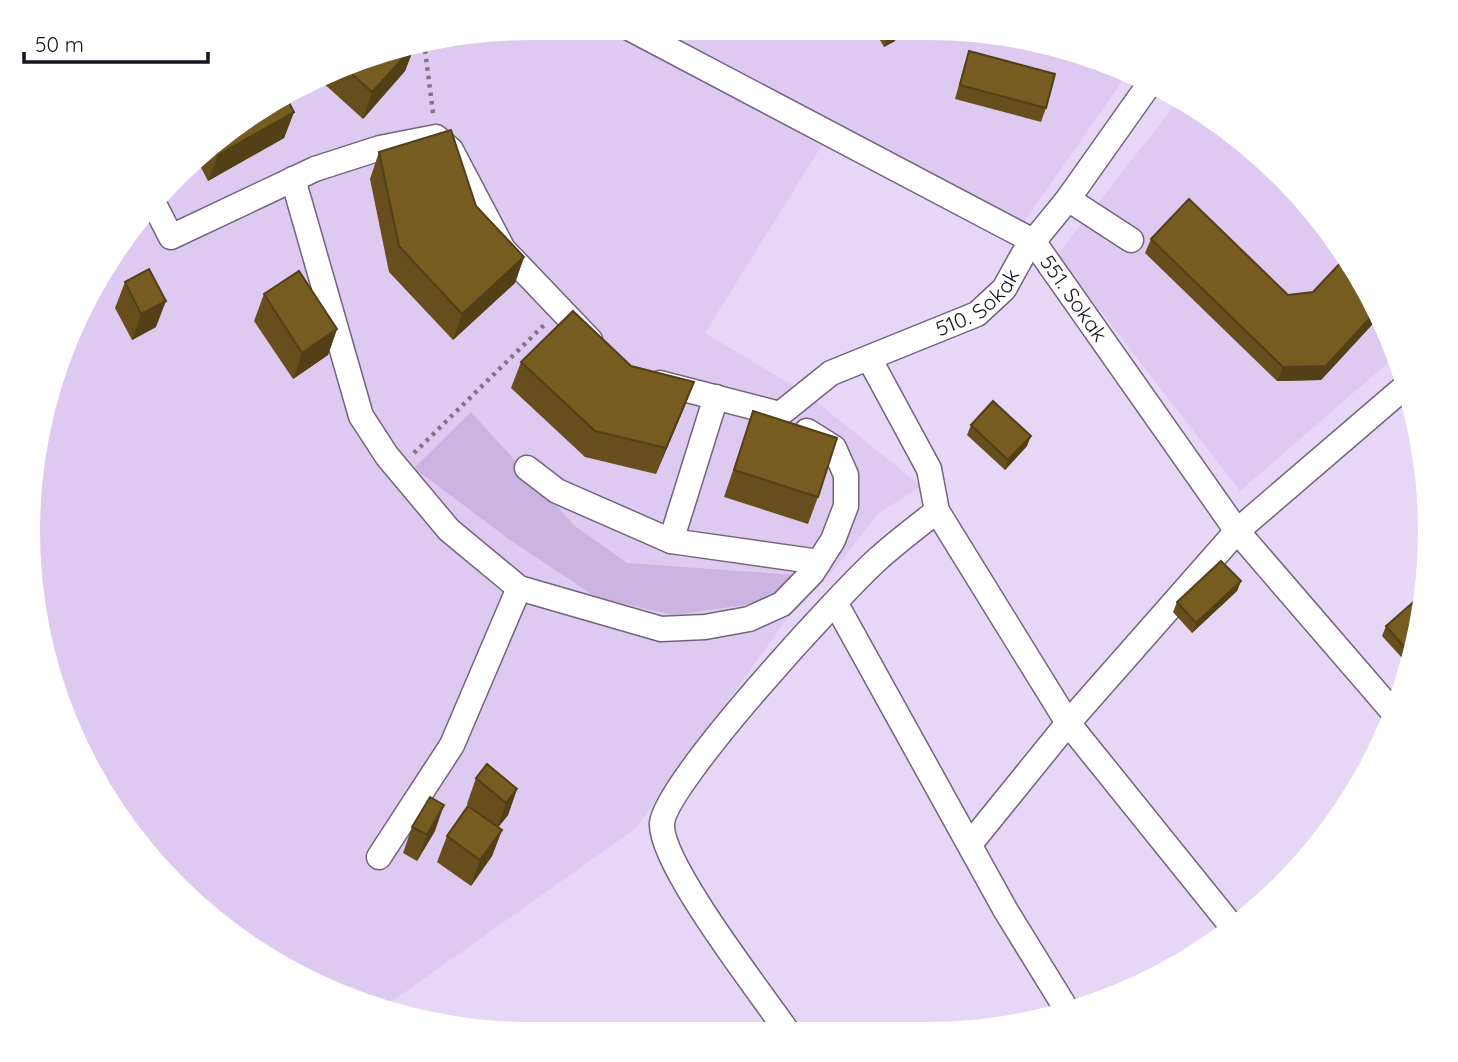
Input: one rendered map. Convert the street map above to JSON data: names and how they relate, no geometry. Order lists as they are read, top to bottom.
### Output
{
  "streets": {
    "street": ["551. Sokak", "510. Sokak"]
  },
  "crossings": [
    ["551. Sokak", "510. Sokak"]
  ],
  "scale_bar": "50 m"
}
